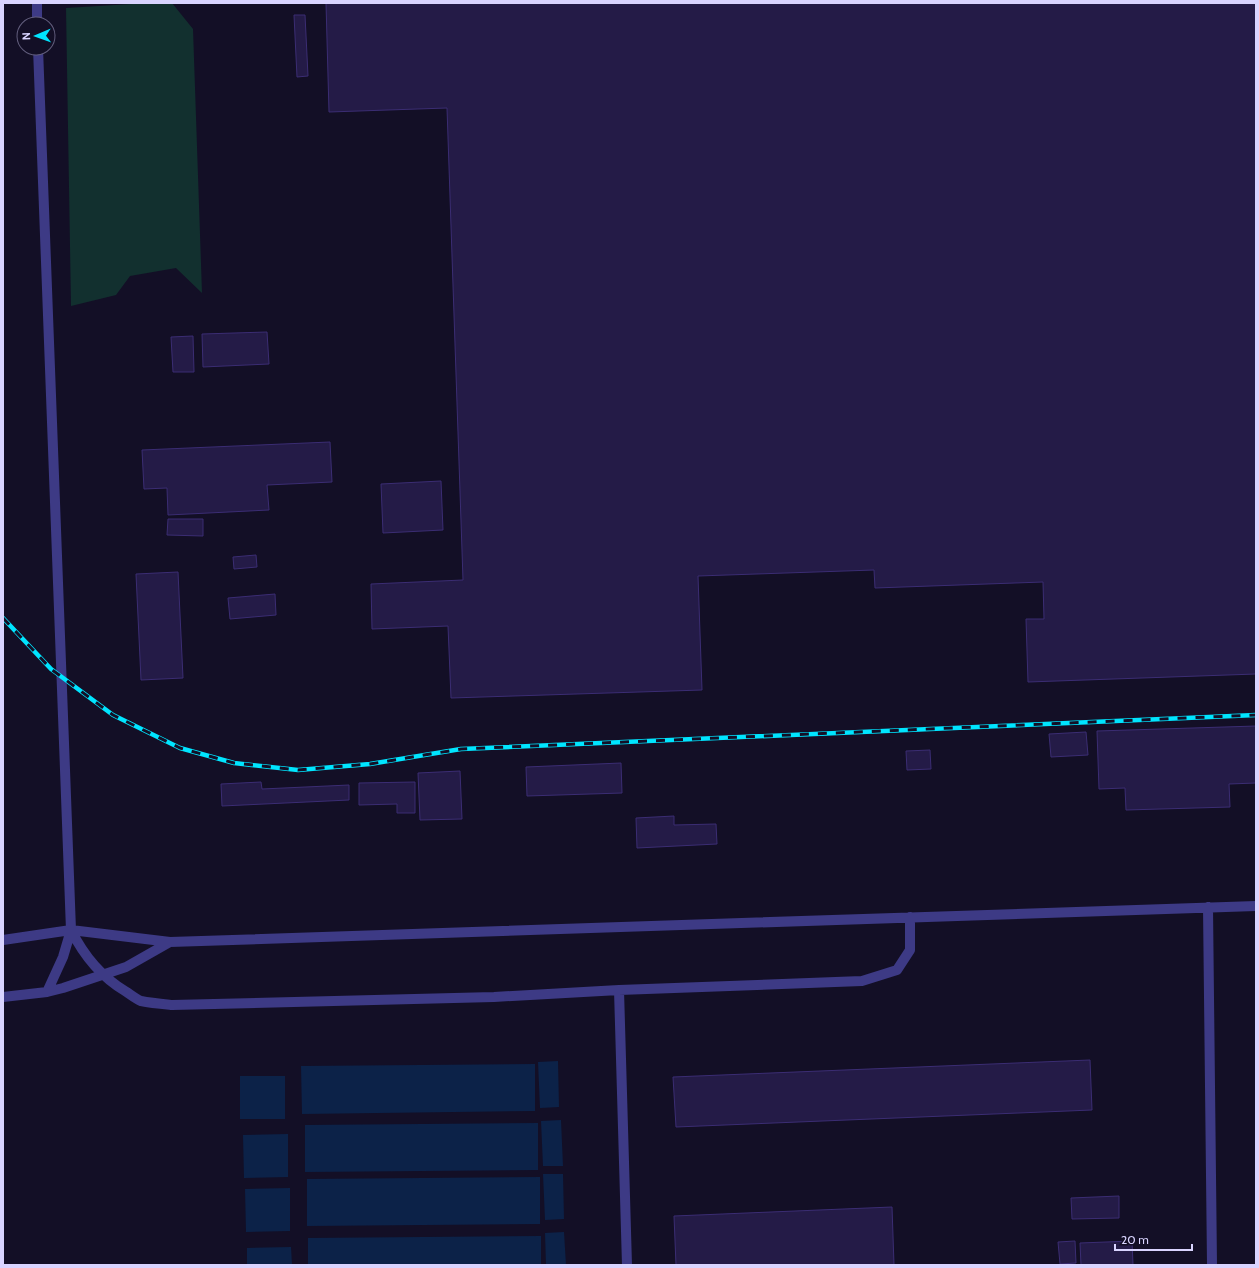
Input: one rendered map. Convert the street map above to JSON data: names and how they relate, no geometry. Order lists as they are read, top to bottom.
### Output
{
  "scale_bar": "20 m",
  "north": "left"
}
